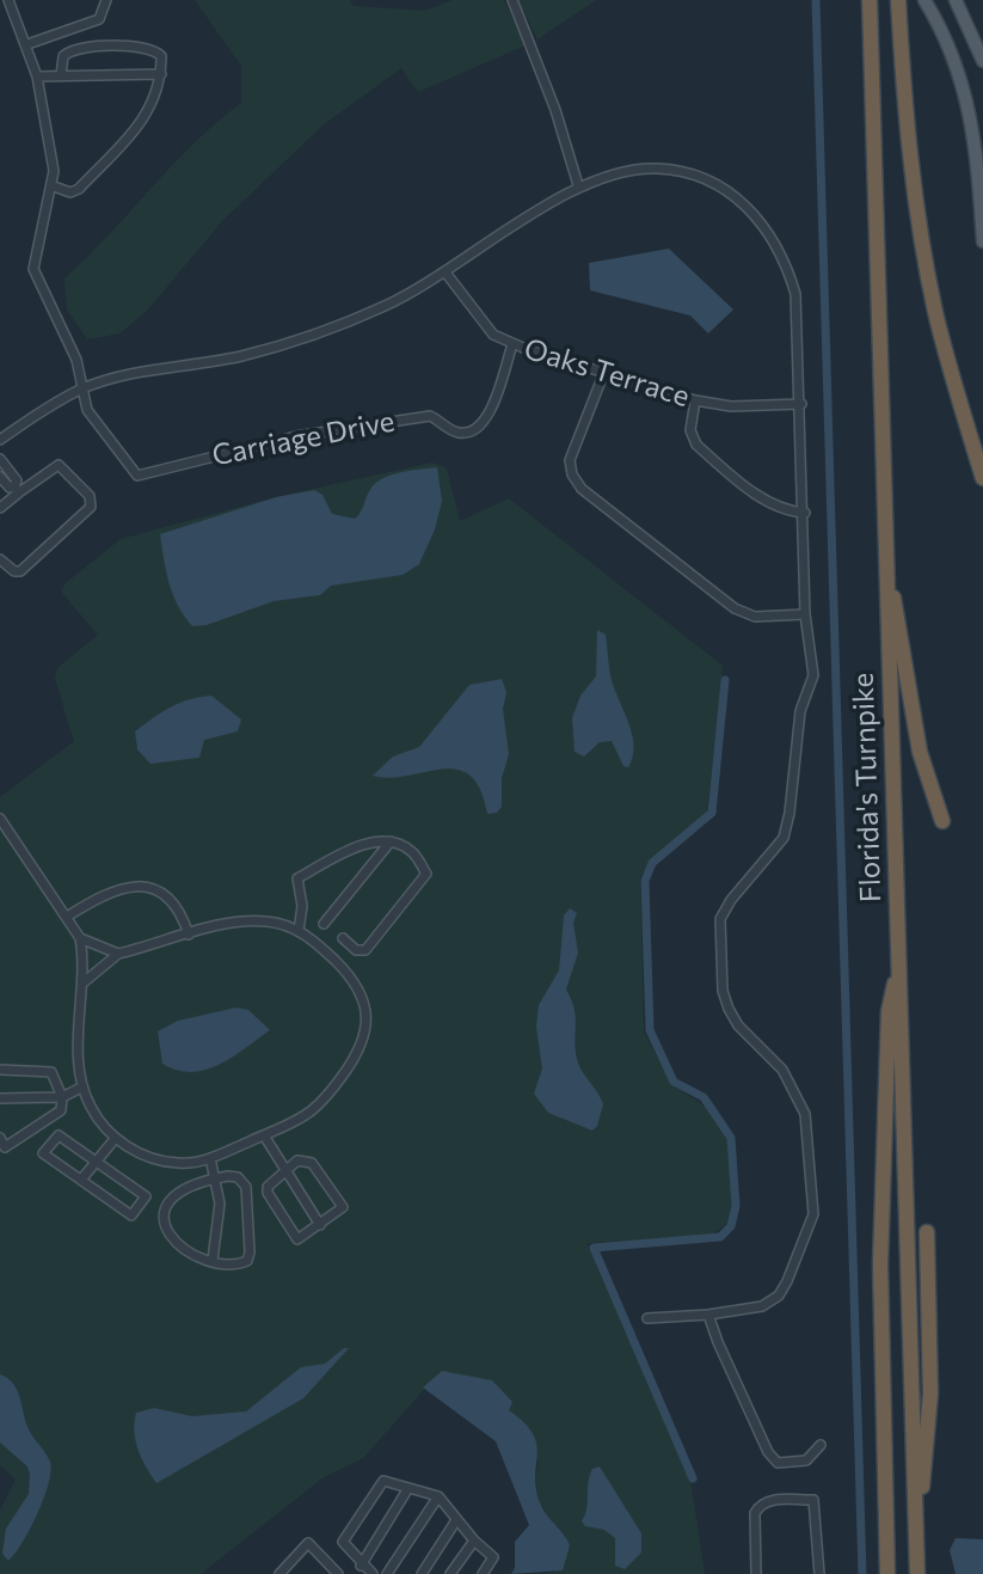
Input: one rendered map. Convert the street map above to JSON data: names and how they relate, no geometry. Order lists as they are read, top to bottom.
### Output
{
  "streets": {
    "highway": ["Florida's Turnpike"],
    "street": ["Oaks Terrace", "Carriage Drive"]
  },
  "crossings": [
    ["Oaks Terrace", "Carriage Drive"]
  ]
}
